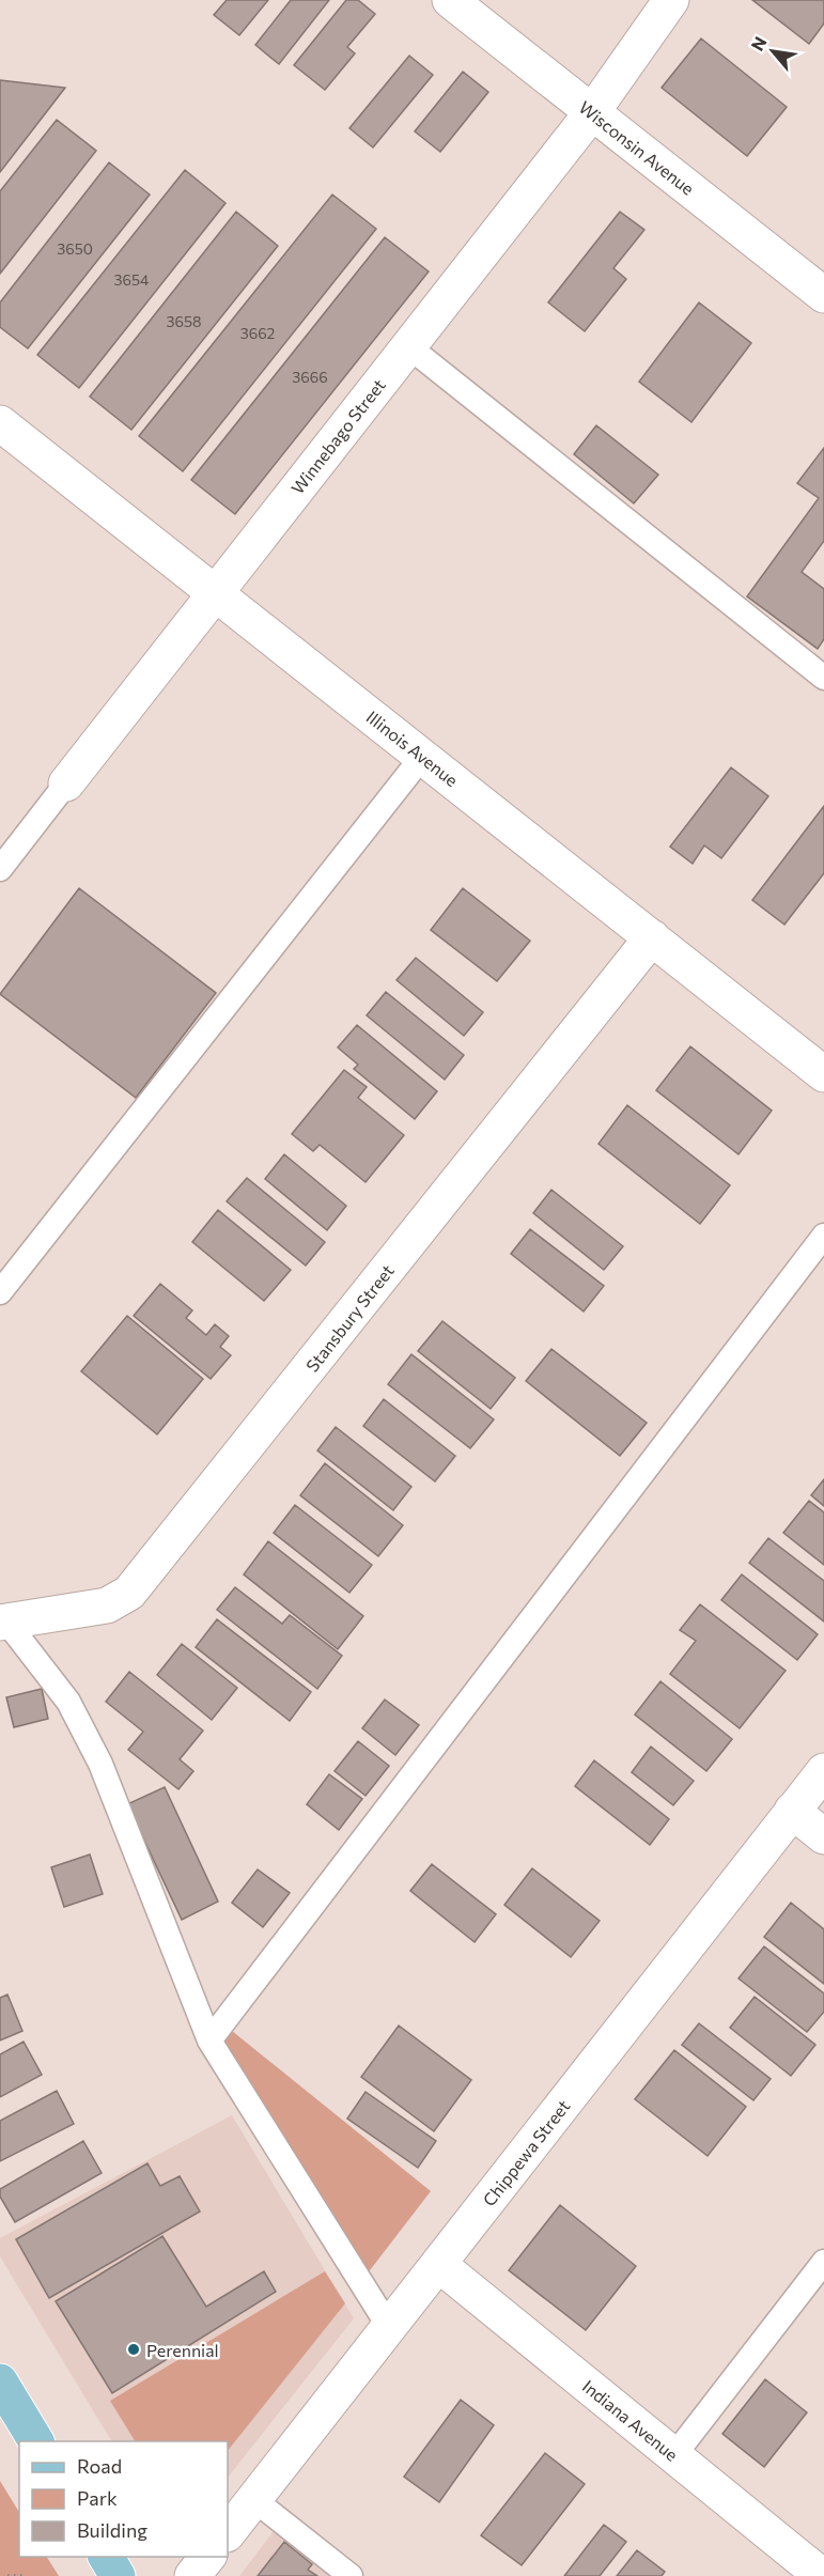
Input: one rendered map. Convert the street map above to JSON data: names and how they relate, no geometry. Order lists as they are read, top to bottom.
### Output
{
  "streets": {
    "street": [
      "Wisconsin Avenue",
      "Winnebago Street",
      "Illinois Avenue",
      "Stansbury Street",
      "Chippewa Street",
      "Indiana Avenue"
    ]
  },
  "crossings": [
    ["Wisconsin Avenue", "Winnebago Street"],
    ["Winnebago Street", "Illinois Avenue"],
    ["Illinois Avenue", "Stansbury Street"],
    ["Chippewa Street", "Indiana Avenue"]
  ],
  "places": ["Perennial"],
  "house_numbers": [
    "3650",
    "3654",
    "3658",
    "3662",
    "3666"
  ],
  "legend": ["Road", "Park", "Building"],
  "north": "top left"
}
